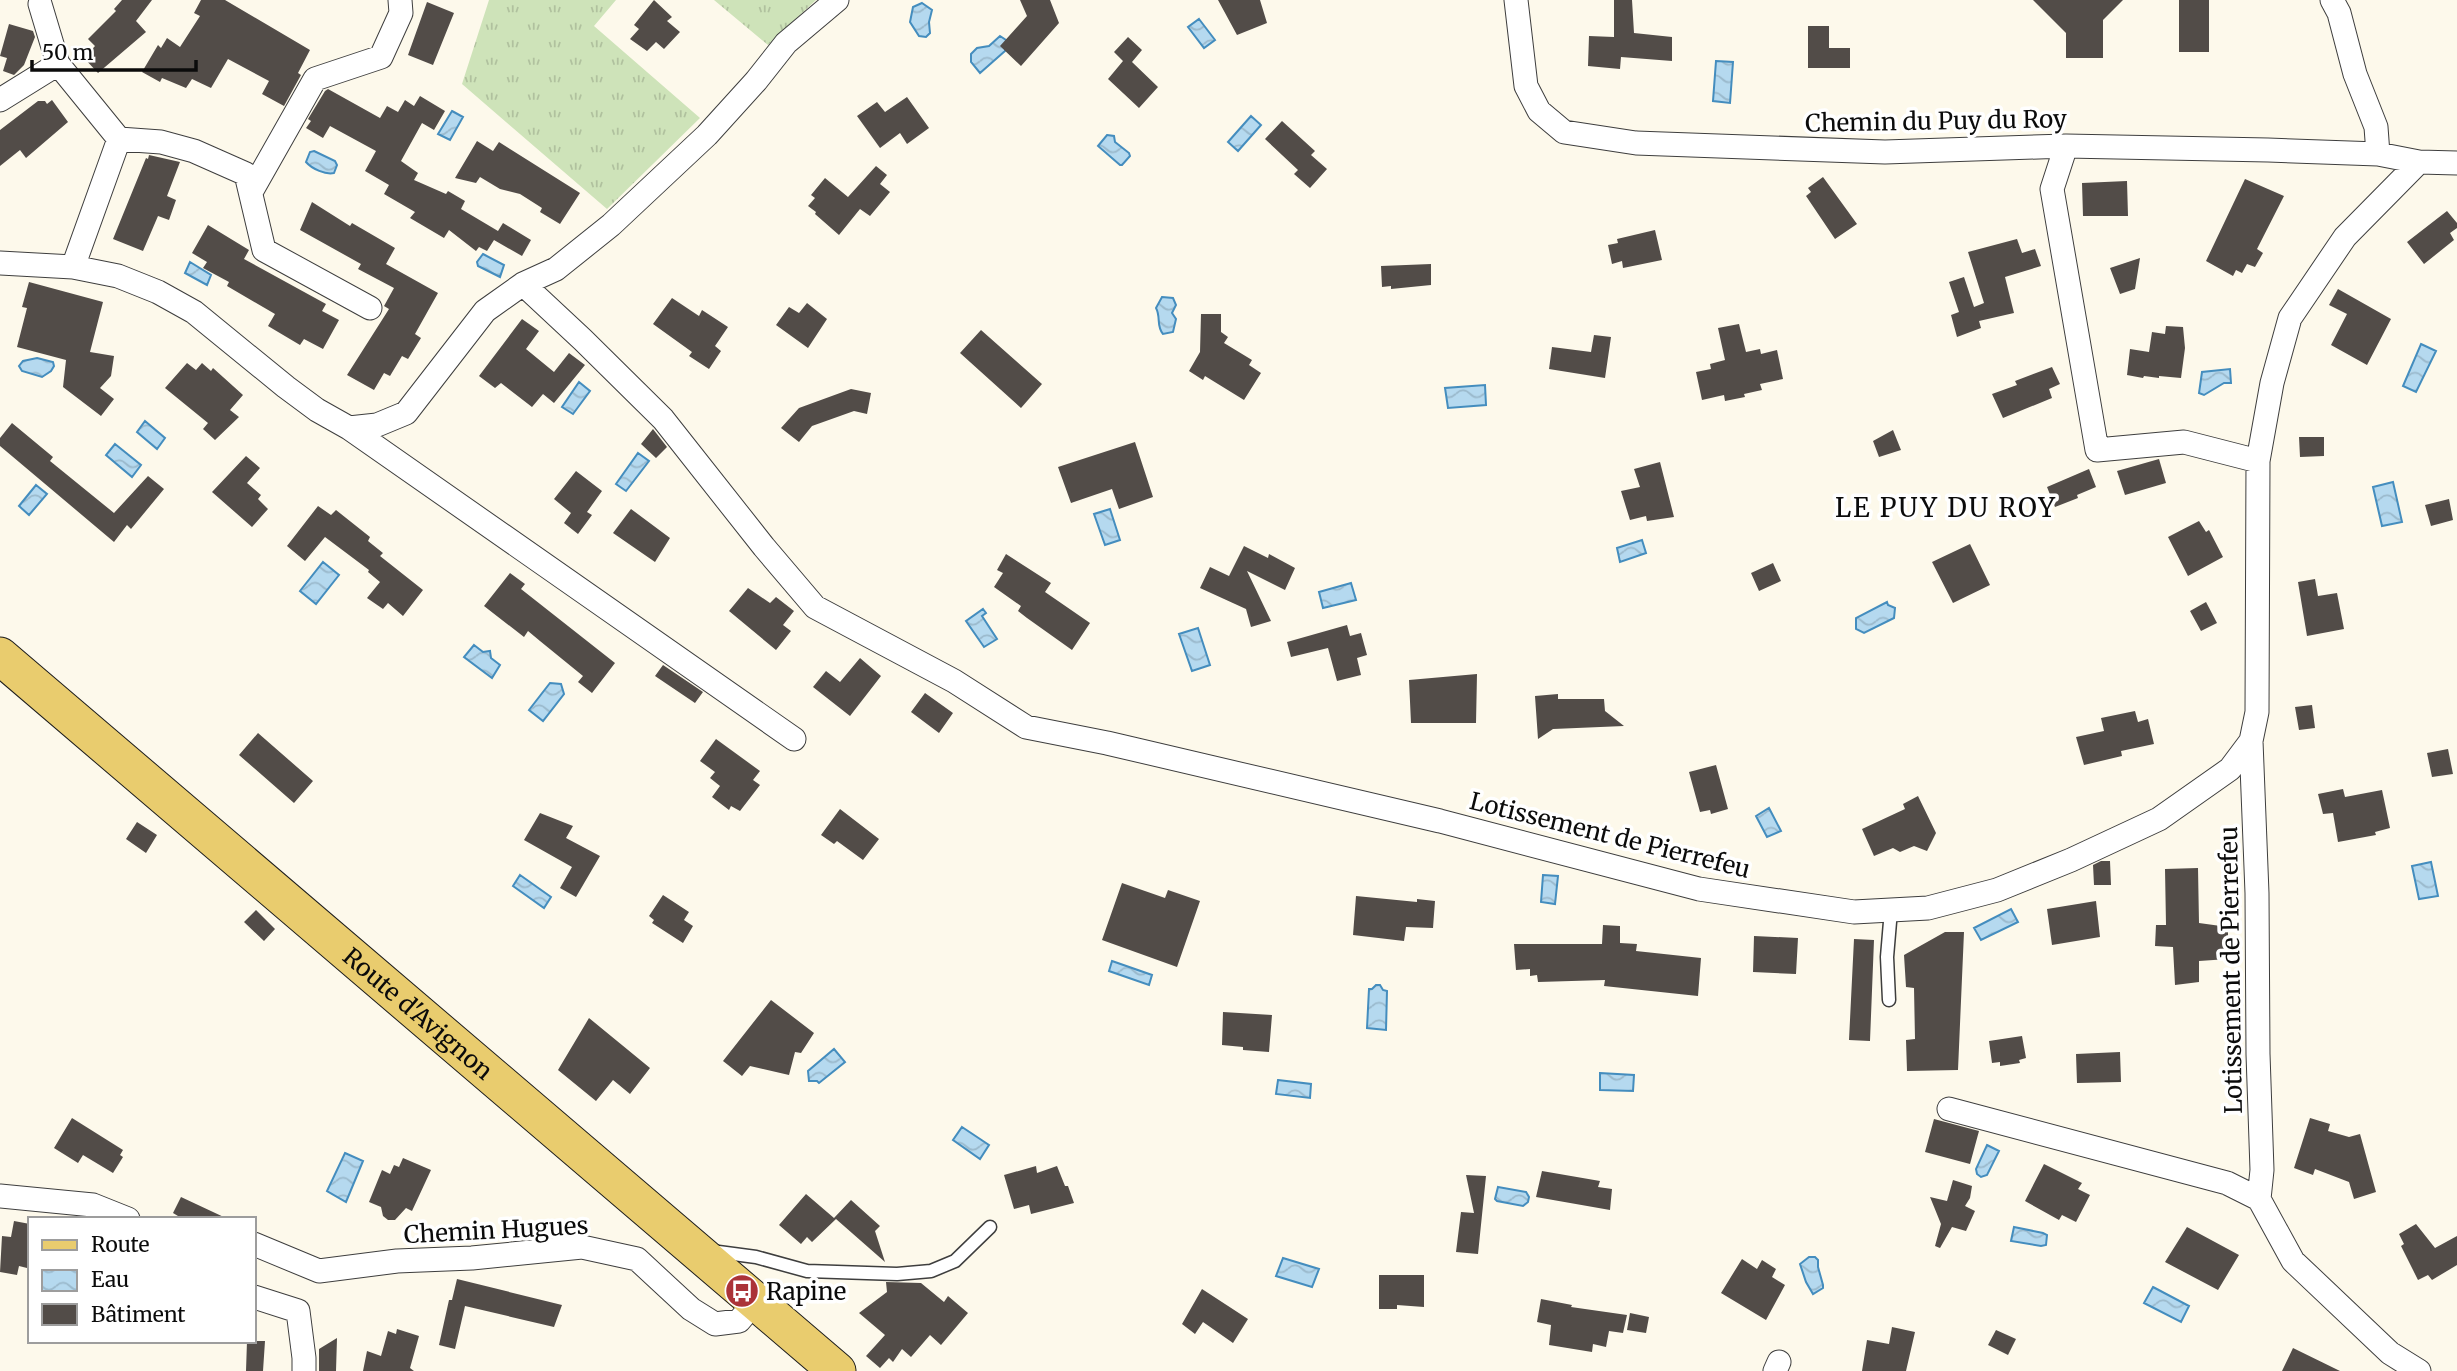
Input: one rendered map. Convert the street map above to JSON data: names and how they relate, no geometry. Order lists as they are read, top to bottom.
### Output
{
  "streets": {
    "main road": ["Route d'Avignon"],
    "street": ["Chemin du Puy du Roy", "Lotissement de Pierrefeu", "Chemin Hugues"]
  },
  "crossings": [
    ["Chemin du Puy du Roy", "Lotissement de Pierrefeu"],
    ["Route d'Avignon", "Chemin Hugues"]
  ],
  "districts": ["LE PUY DU ROY"],
  "places": {
    "bus stop": ["Rapine"]
  },
  "legend": ["Route", "Eau", "Bâtiment"],
  "scale_bar": "50 m"
}
